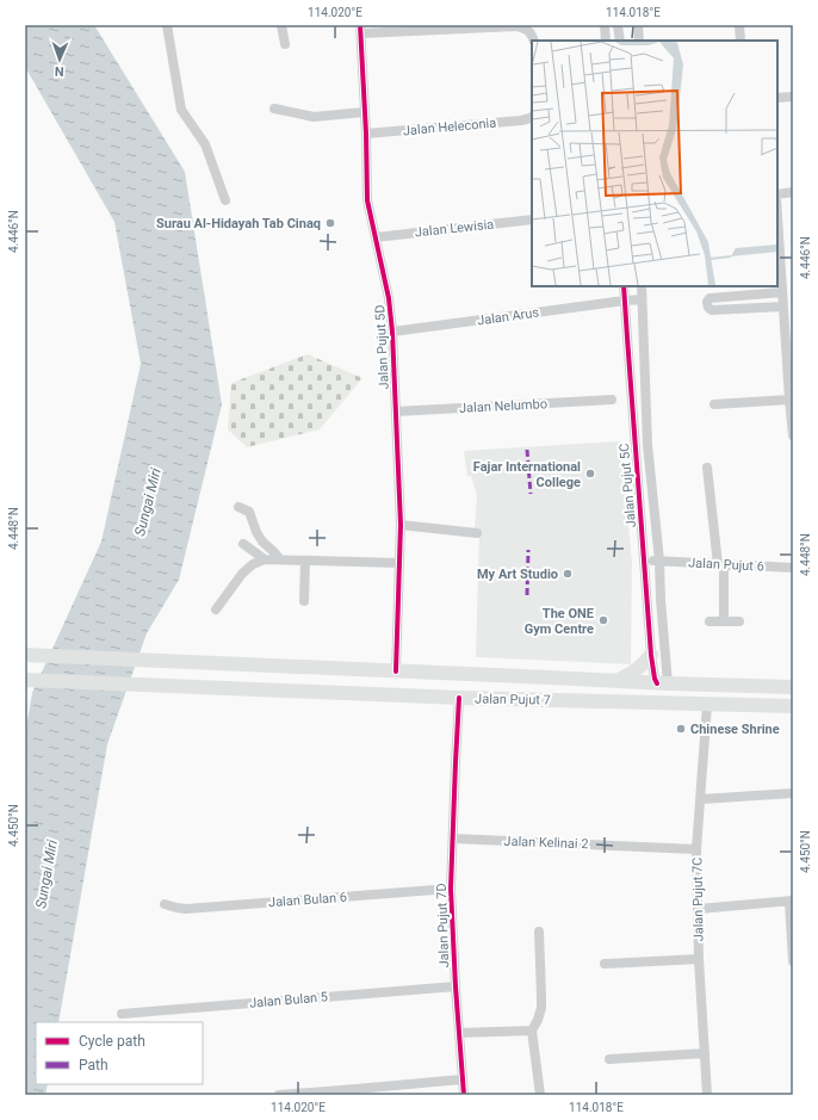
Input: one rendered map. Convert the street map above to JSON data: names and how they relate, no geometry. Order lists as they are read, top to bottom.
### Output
{
  "streets": {
    "main road": ["Jalan Pujut 7"],
    "street": [
      "Jalan Heleconia",
      "Jalan Lewisia",
      "Jalan Arus",
      "Jalan Pujut 5D",
      "Jalan Nelumbo",
      "Jalan Pujut 5C",
      "Jalan Pujut 6",
      "Jalan Kelinai 2",
      "Jalan Bulan 6",
      "Jalan Pujut 7C",
      "Jalan Pujut 7D",
      "Jalan Bulan 5"
    ]
  },
  "crossings": [
    ["Jalan Heleconia", "Jalan Pujut 5D"],
    ["Jalan Lewisia", "Jalan Pujut 5D"],
    ["Jalan Arus", "Jalan Pujut 5D"],
    ["Jalan Arus", "Jalan Pujut 5C"],
    ["Jalan Pujut 5D", "Jalan Nelumbo"],
    ["Jalan Pujut 5D", "Jalan Pujut 7"],
    ["Jalan Pujut 5C", "Jalan Pujut 6"],
    ["Jalan Pujut 5C", "Jalan Pujut 7"],
    ["Jalan Pujut 7", "Jalan Pujut 7C"],
    ["Jalan Pujut 7", "Jalan Pujut 7D"],
    ["Jalan Kelinai 2", "Jalan Pujut 7C"],
    ["Jalan Kelinai 2", "Jalan Pujut 7D"],
    ["Jalan Bulan 6", "Jalan Pujut 7D"],
    ["Jalan Pujut 7D", "Jalan Bulan 5"]
  ],
  "water": ["Sungai Miri"],
  "places": [
    "Surau Al-Hidayah Tab Cinaq",
    "Fajar International College",
    "My Art Studio",
    "The ONE Gym Centre",
    "Chinese Shrine"
  ],
  "legend": ["Cycle path", "Path"],
  "north": "bottom",
  "coordinates": [
    "114.020°E",
    "114.018°E",
    "4.446°N",
    "4.448°N",
    "4.450°N"
  ]
}
